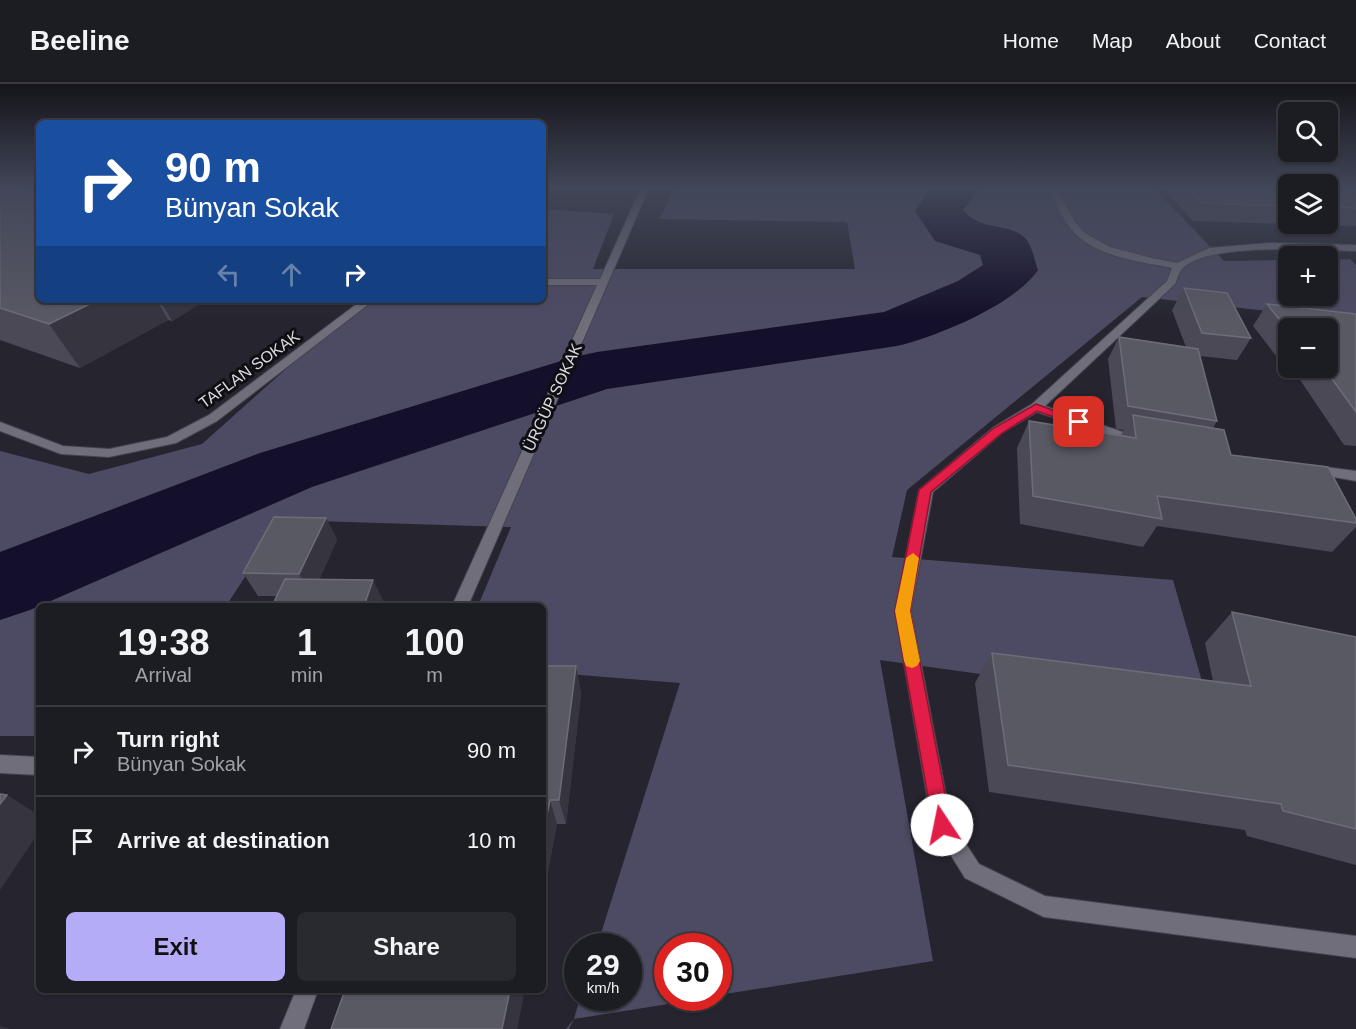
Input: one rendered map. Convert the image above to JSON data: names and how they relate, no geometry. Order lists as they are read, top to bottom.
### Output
{
  "streets": {
    "street": ["TAFLAN SOKAK", "ÜRGÜP SOKAK"]
  },
  "page": {
    "header": "Beeline",
    "nav": [
      "Home",
      "Map",
      "About",
      "Contact"
    ],
    "map_buttons": ["+", "−"],
    "turn": ["90 m", "Bünyan Sokak"],
    "eta": [
      "19:38",
      "Arrival",
      "1",
      "min",
      "100",
      "m"
    ],
    "list": [
      {
        "name": "Turn right",
        "note": "Bünyan Sokak",
        "value": "90 m"
      },
      {
        "name": "Arrive at destination",
        "value": "10 m"
      }
    ],
    "buttons": ["Exit", "Share"],
    "speed": "29 km/h",
    "limit": "30"
  }
}
